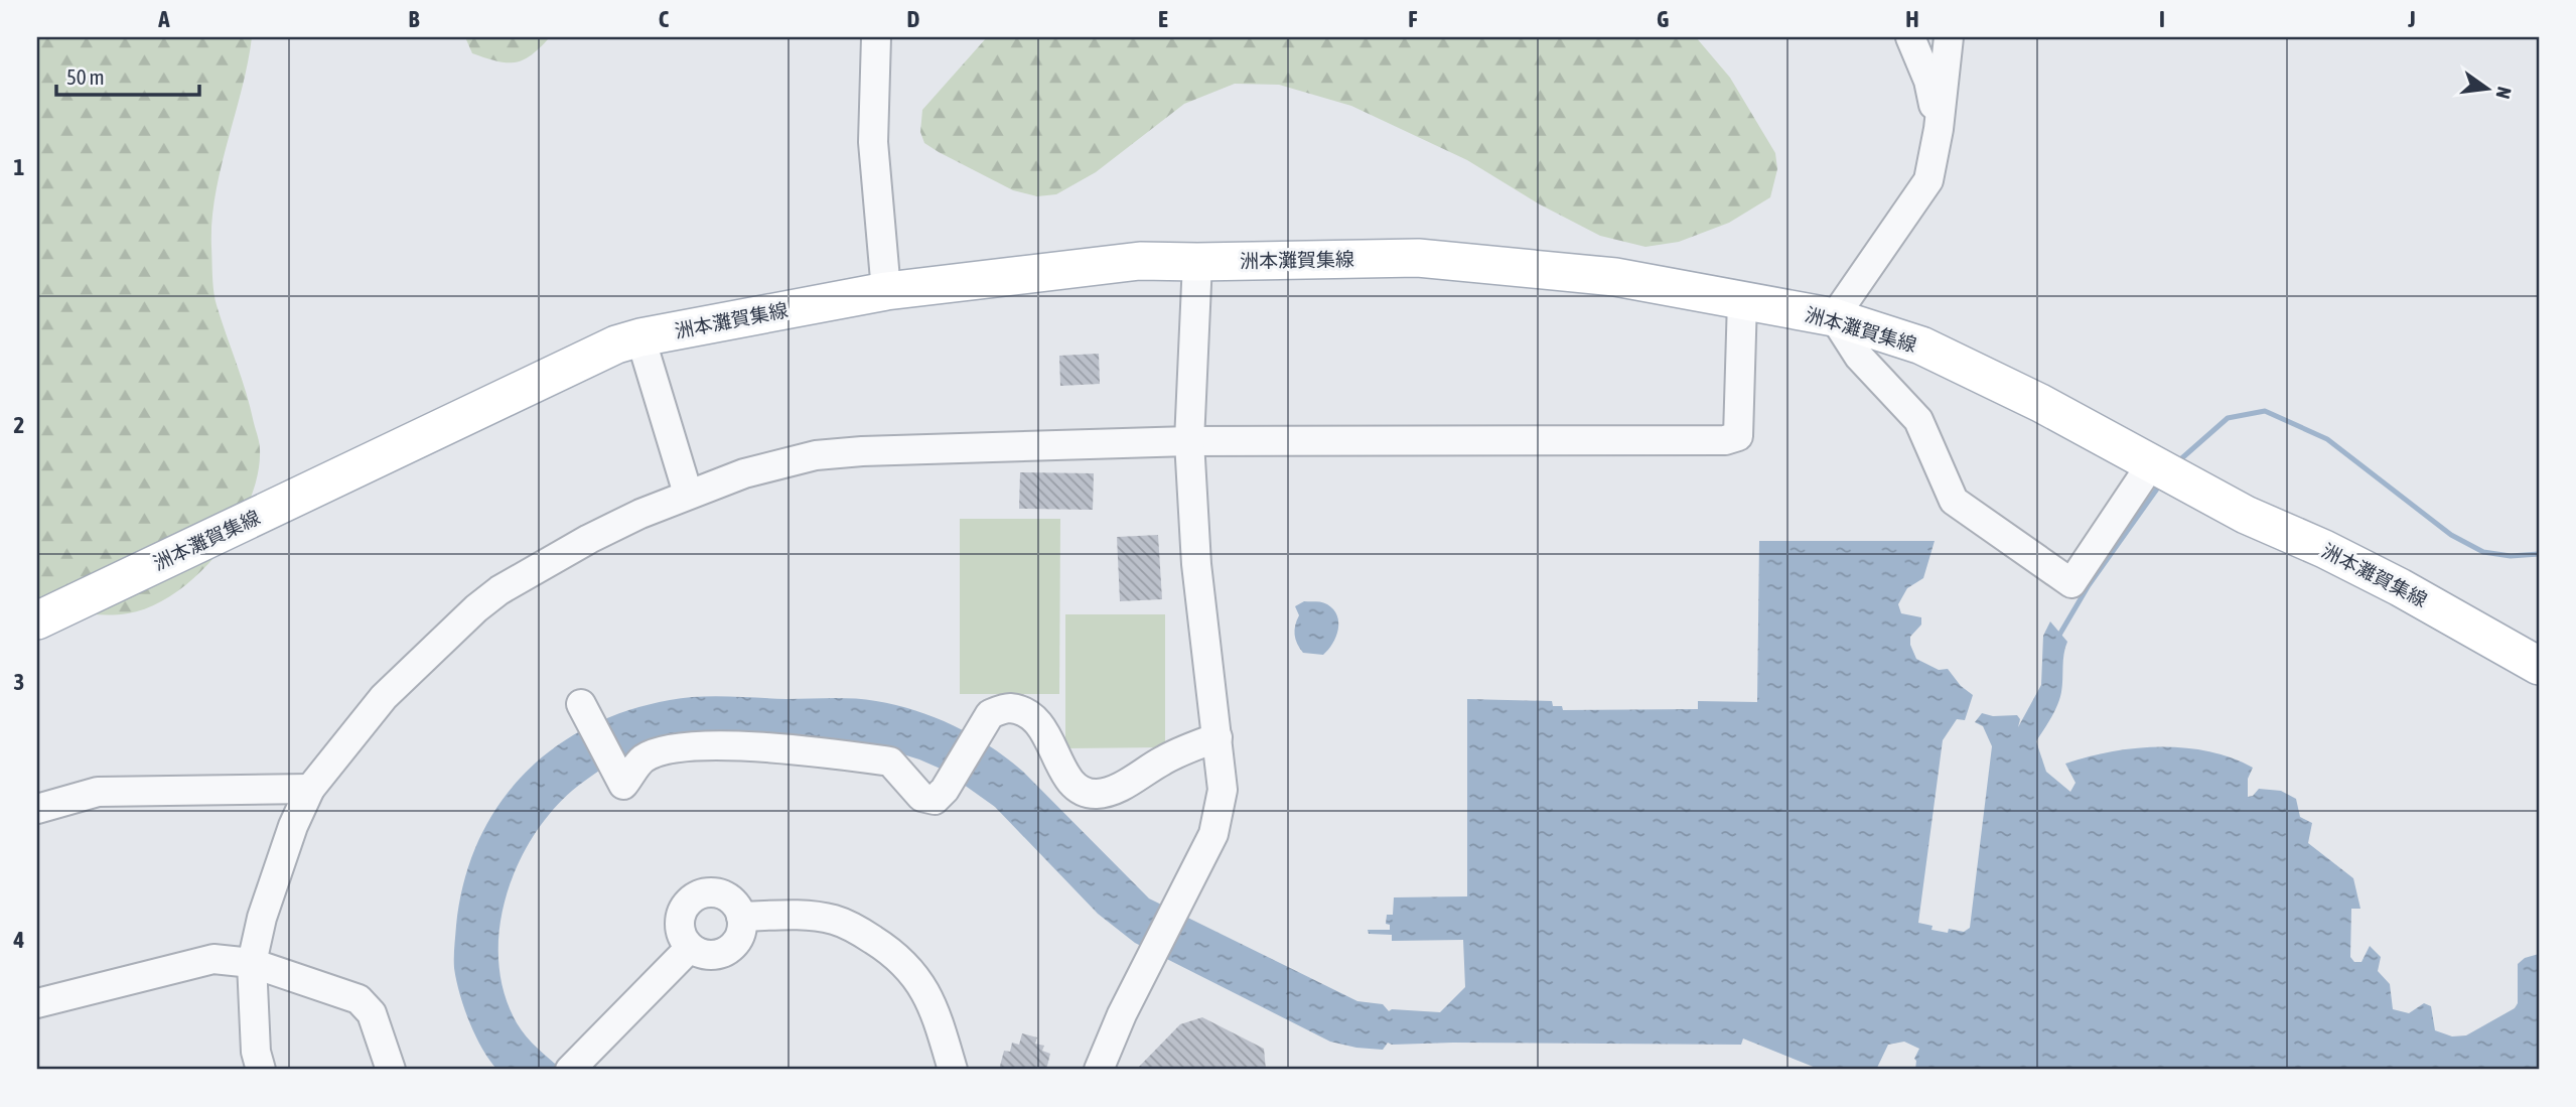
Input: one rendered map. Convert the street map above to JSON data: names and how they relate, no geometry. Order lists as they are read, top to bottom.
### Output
{
  "streets": {
    "main road": ["洲本灘賀集線"]
  },
  "scale_bar": "50 m",
  "north": "right",
  "grid": {
    "columns": [
      "A",
      "B",
      "C",
      "D",
      "E",
      "F",
      "G",
      "H",
      "I",
      "J"
    ],
    "rows": [
      "1",
      "2",
      "3",
      "4"
    ]
  }
}
